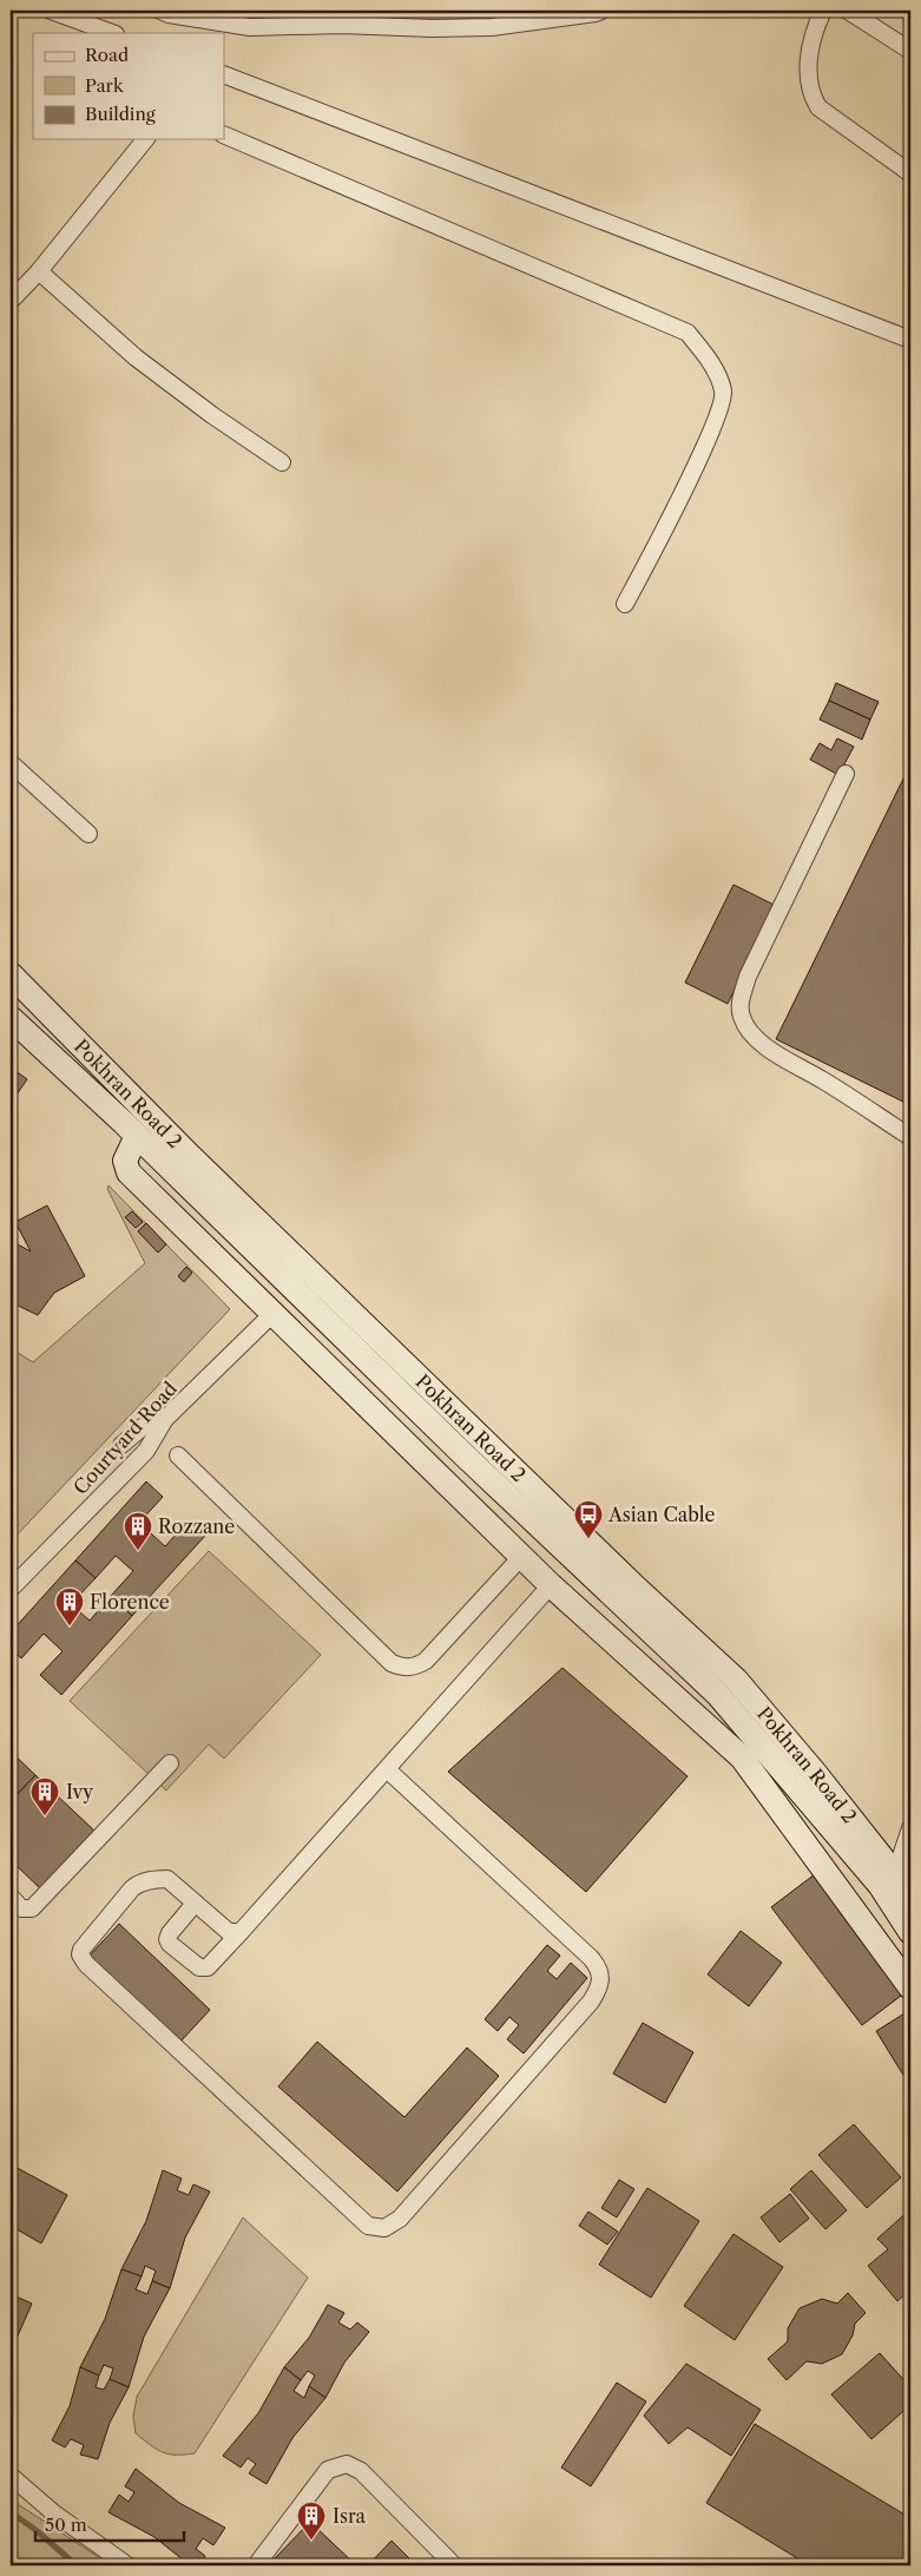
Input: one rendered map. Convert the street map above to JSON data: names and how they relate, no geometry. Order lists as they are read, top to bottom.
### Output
{
  "streets": {
    "main road": ["Pokhran Road 2"],
    "street": ["Courtyard Road"]
  },
  "places": {
    "bus stop": ["Asian Cable"],
    "building": [
      "Rozzane",
      "Florence",
      "Ivy",
      "Isra"
    ]
  },
  "legend": ["Road", "Park", "Building"],
  "scale_bar": "50 m"
}
